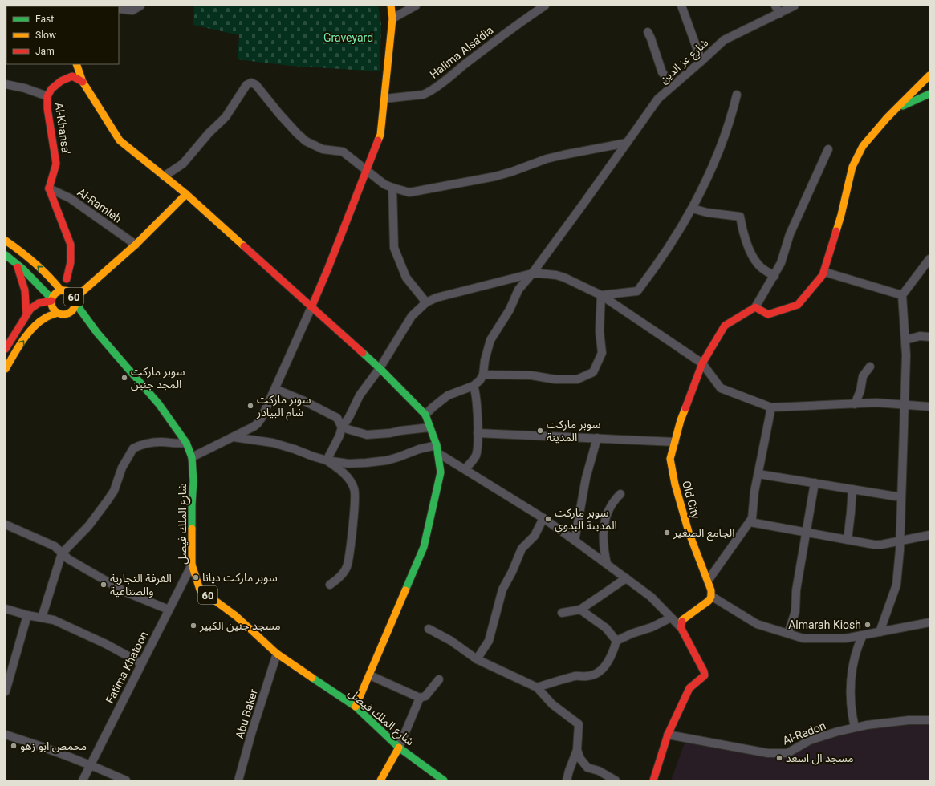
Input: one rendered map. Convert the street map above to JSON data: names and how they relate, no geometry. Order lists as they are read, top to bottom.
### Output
{
  "streets": {
    "street": [
      "Halima Alsa'dia",
      "شارع عز الدين",
      "Al-Khansa'",
      "Al-Ramleh",
      "60",
      "Old City",
      "شارع الملك فيصل",
      "Fatima Khatoon",
      "Abu Baker",
      "Al-Radon"
    ]
  },
  "crossings": [
    ["Al-Khansa'", "Al-Ramleh"],
    ["60", "شارع الملك فيصل"],
    ["شارع الملك فيصل", "Fatima Khatoon"],
    ["شارع الملك فيصل", "Abu Baker"]
  ],
  "parks": ["Graveyard"],
  "places": [
    "سوبر ماركت المجد جنين",
    "سوبر ماركت شام البيادر",
    "سوبر ماركت المدينة",
    "سوبر ماركت المدينة البدوي",
    "الجامع الصغير",
    "سوبر ماركت ديانا",
    "الغرفة التجارية والصناعية",
    "Almarah Kiosh",
    "مسجد جنين الكبير",
    "محمص ابو زهو",
    "مسجد ال اسعد"
  ],
  "legend": ["Fast", "Slow", "Jam"]
}
